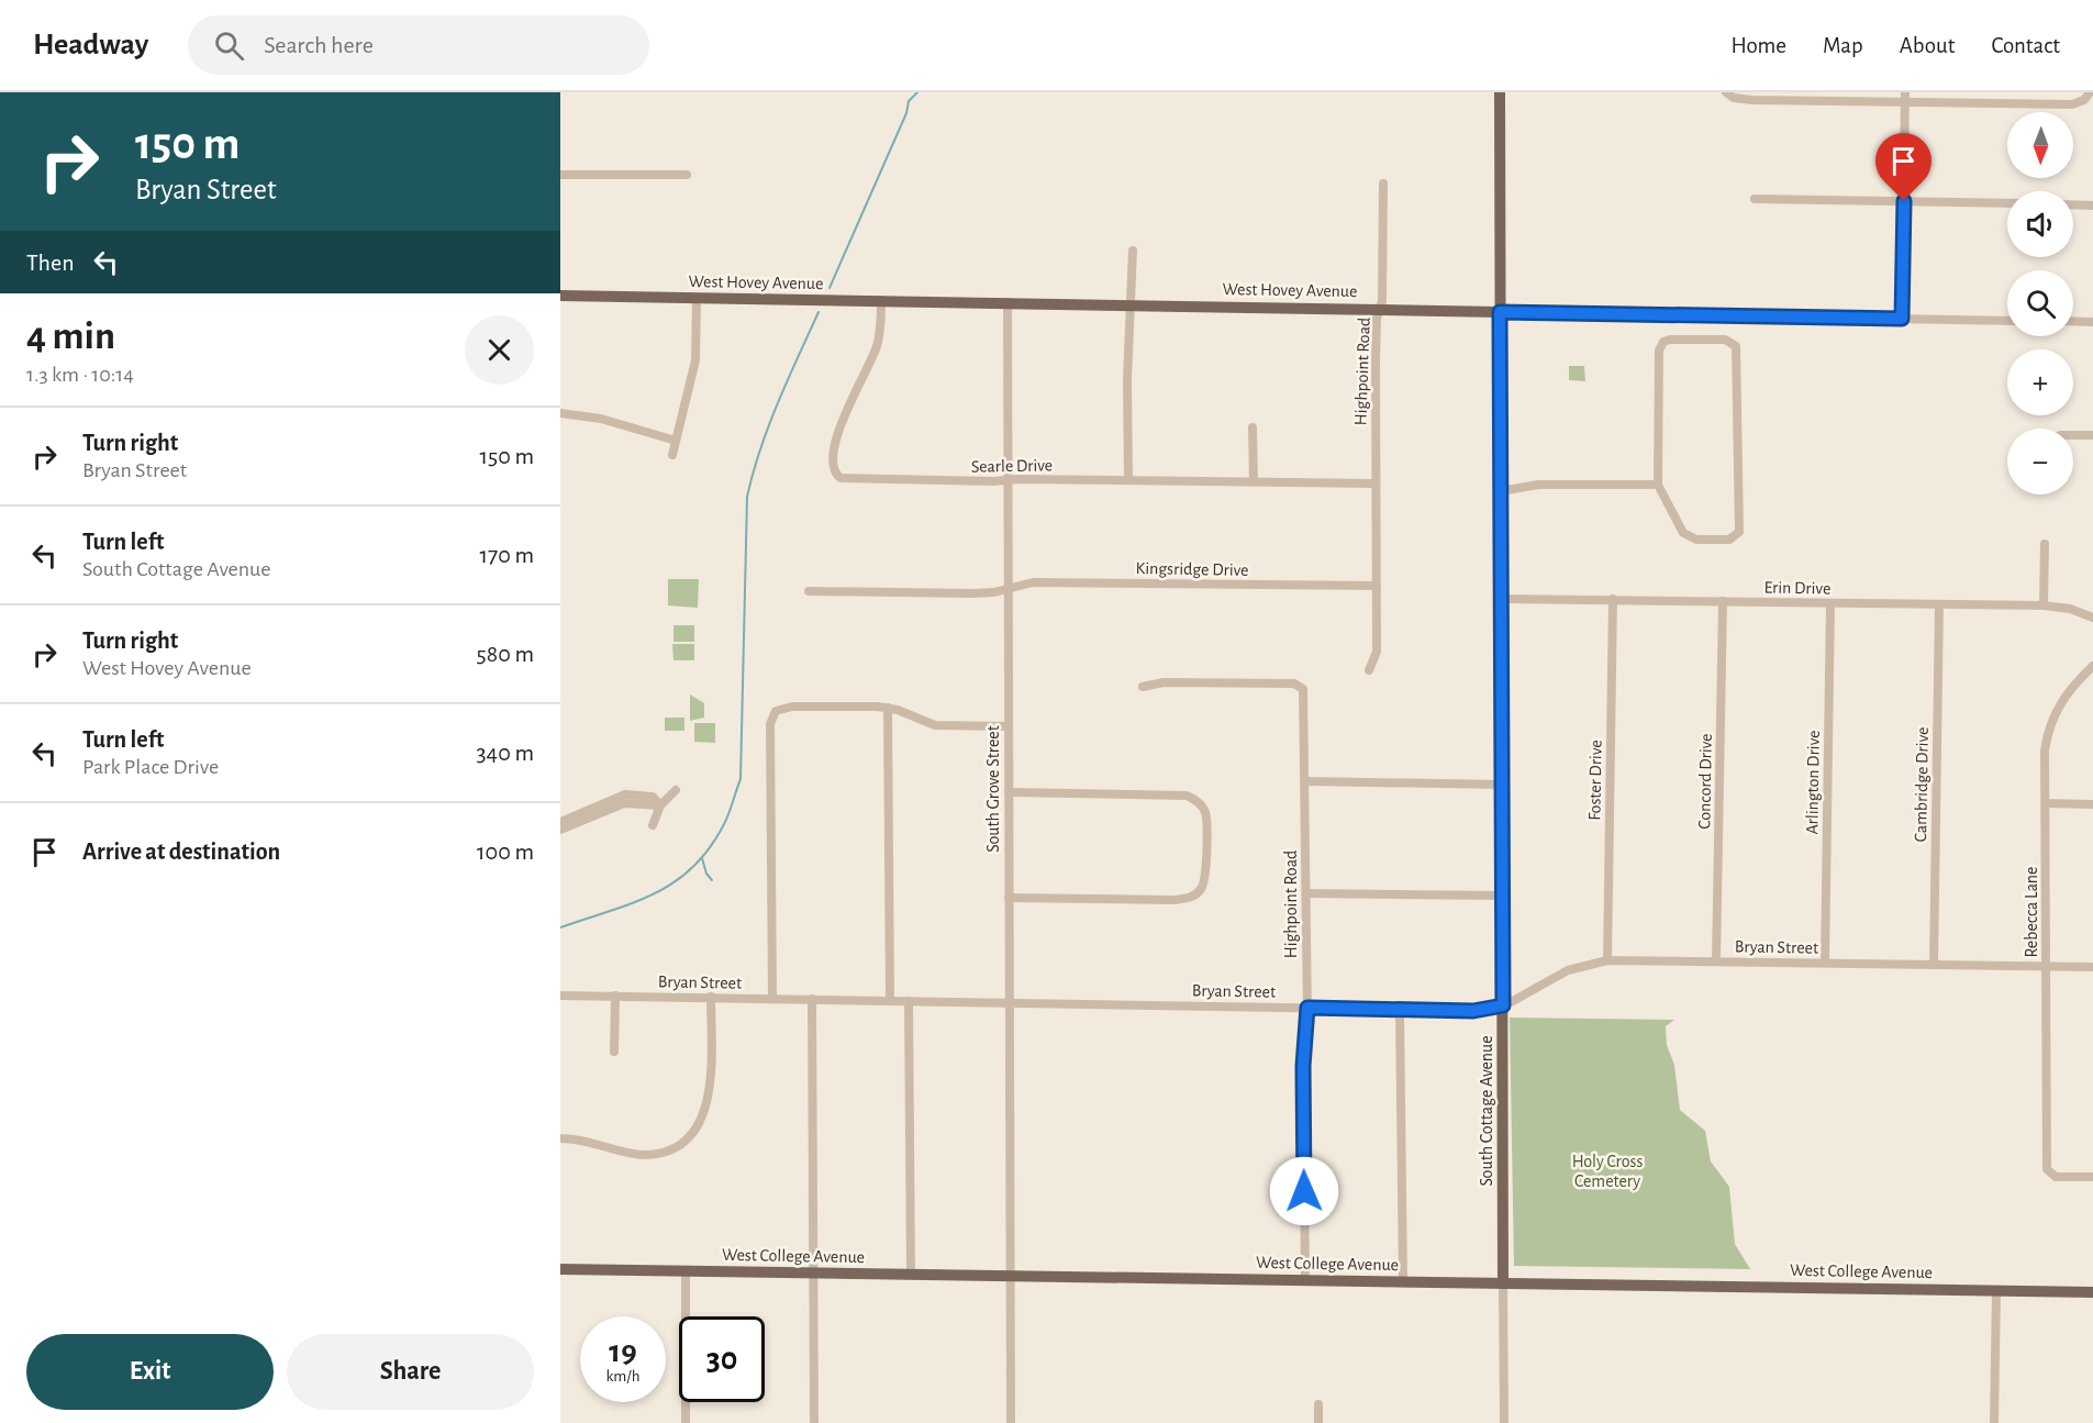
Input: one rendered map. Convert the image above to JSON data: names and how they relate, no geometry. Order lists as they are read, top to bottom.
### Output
{
  "streets": {
    "main road": ["West Hovey Avenue", "South Cottage Avenue", "West College Avenue"],
    "street": [
      "Highpoint Road",
      "Searle Drive",
      "Kingsridge Drive",
      "Erin Drive",
      "Foster Drive",
      "Concord Drive",
      "Arlington Drive",
      "Cambridge Drive",
      "South Grove Street",
      "Rebecca Lane",
      "Bryan Street"
    ]
  },
  "crossings": [
    ["West Hovey Avenue", "Highpoint Road"],
    ["West Hovey Avenue", "Searle Drive"],
    ["West Hovey Avenue", "South Grove Street"],
    ["West Hovey Avenue", "South Cottage Avenue"],
    ["Highpoint Road", "Searle Drive"],
    ["Highpoint Road", "Kingsridge Drive"],
    ["Highpoint Road", "Bryan Street"],
    ["Highpoint Road", "West College Avenue"],
    ["Searle Drive", "South Grove Street"],
    ["Kingsridge Drive", "South Grove Street"],
    ["Erin Drive", "Foster Drive"],
    ["Erin Drive", "Concord Drive"],
    ["Erin Drive", "Arlington Drive"],
    ["Erin Drive", "Cambridge Drive"],
    ["Erin Drive", "South Cottage Avenue"],
    ["Foster Drive", "Bryan Street"],
    ["Concord Drive", "Bryan Street"],
    ["Arlington Drive", "Bryan Street"],
    ["Cambridge Drive", "Bryan Street"],
    ["South Grove Street", "Bryan Street"],
    ["South Grove Street", "West College Avenue"],
    ["Rebecca Lane", "Bryan Street"],
    ["Bryan Street", "South Cottage Avenue"],
    ["South Cottage Avenue", "West College Avenue"]
  ],
  "parks": ["Holy Cross Cemetery"],
  "north": "bottom",
  "page": {
    "header": "Headway",
    "search": "Search here",
    "nav": [
      "Home",
      "Map",
      "About",
      "Contact"
    ],
    "turn": ["150 m", "Bryan Street"],
    "map_buttons": ["+", "−"],
    "then": "Then",
    "heading": ["4 min", "1.3 km · 10:14"],
    "list": [
      {
        "name": "Turn right",
        "note": "Bryan Street",
        "value": "150 m"
      },
      {
        "name": "Turn left",
        "note": "South Cottage Avenue",
        "value": "170 m"
      },
      {
        "name": "Turn right",
        "note": "West Hovey Avenue",
        "value": "580 m"
      },
      {
        "name": "Turn left",
        "note": "Park Place Drive",
        "value": "340 m"
      },
      {
        "name": "Arrive at destination",
        "value": "100 m"
      }
    ],
    "speed": "19 km/h",
    "limit": "30",
    "buttons": ["Exit", "Share"]
  }
}
